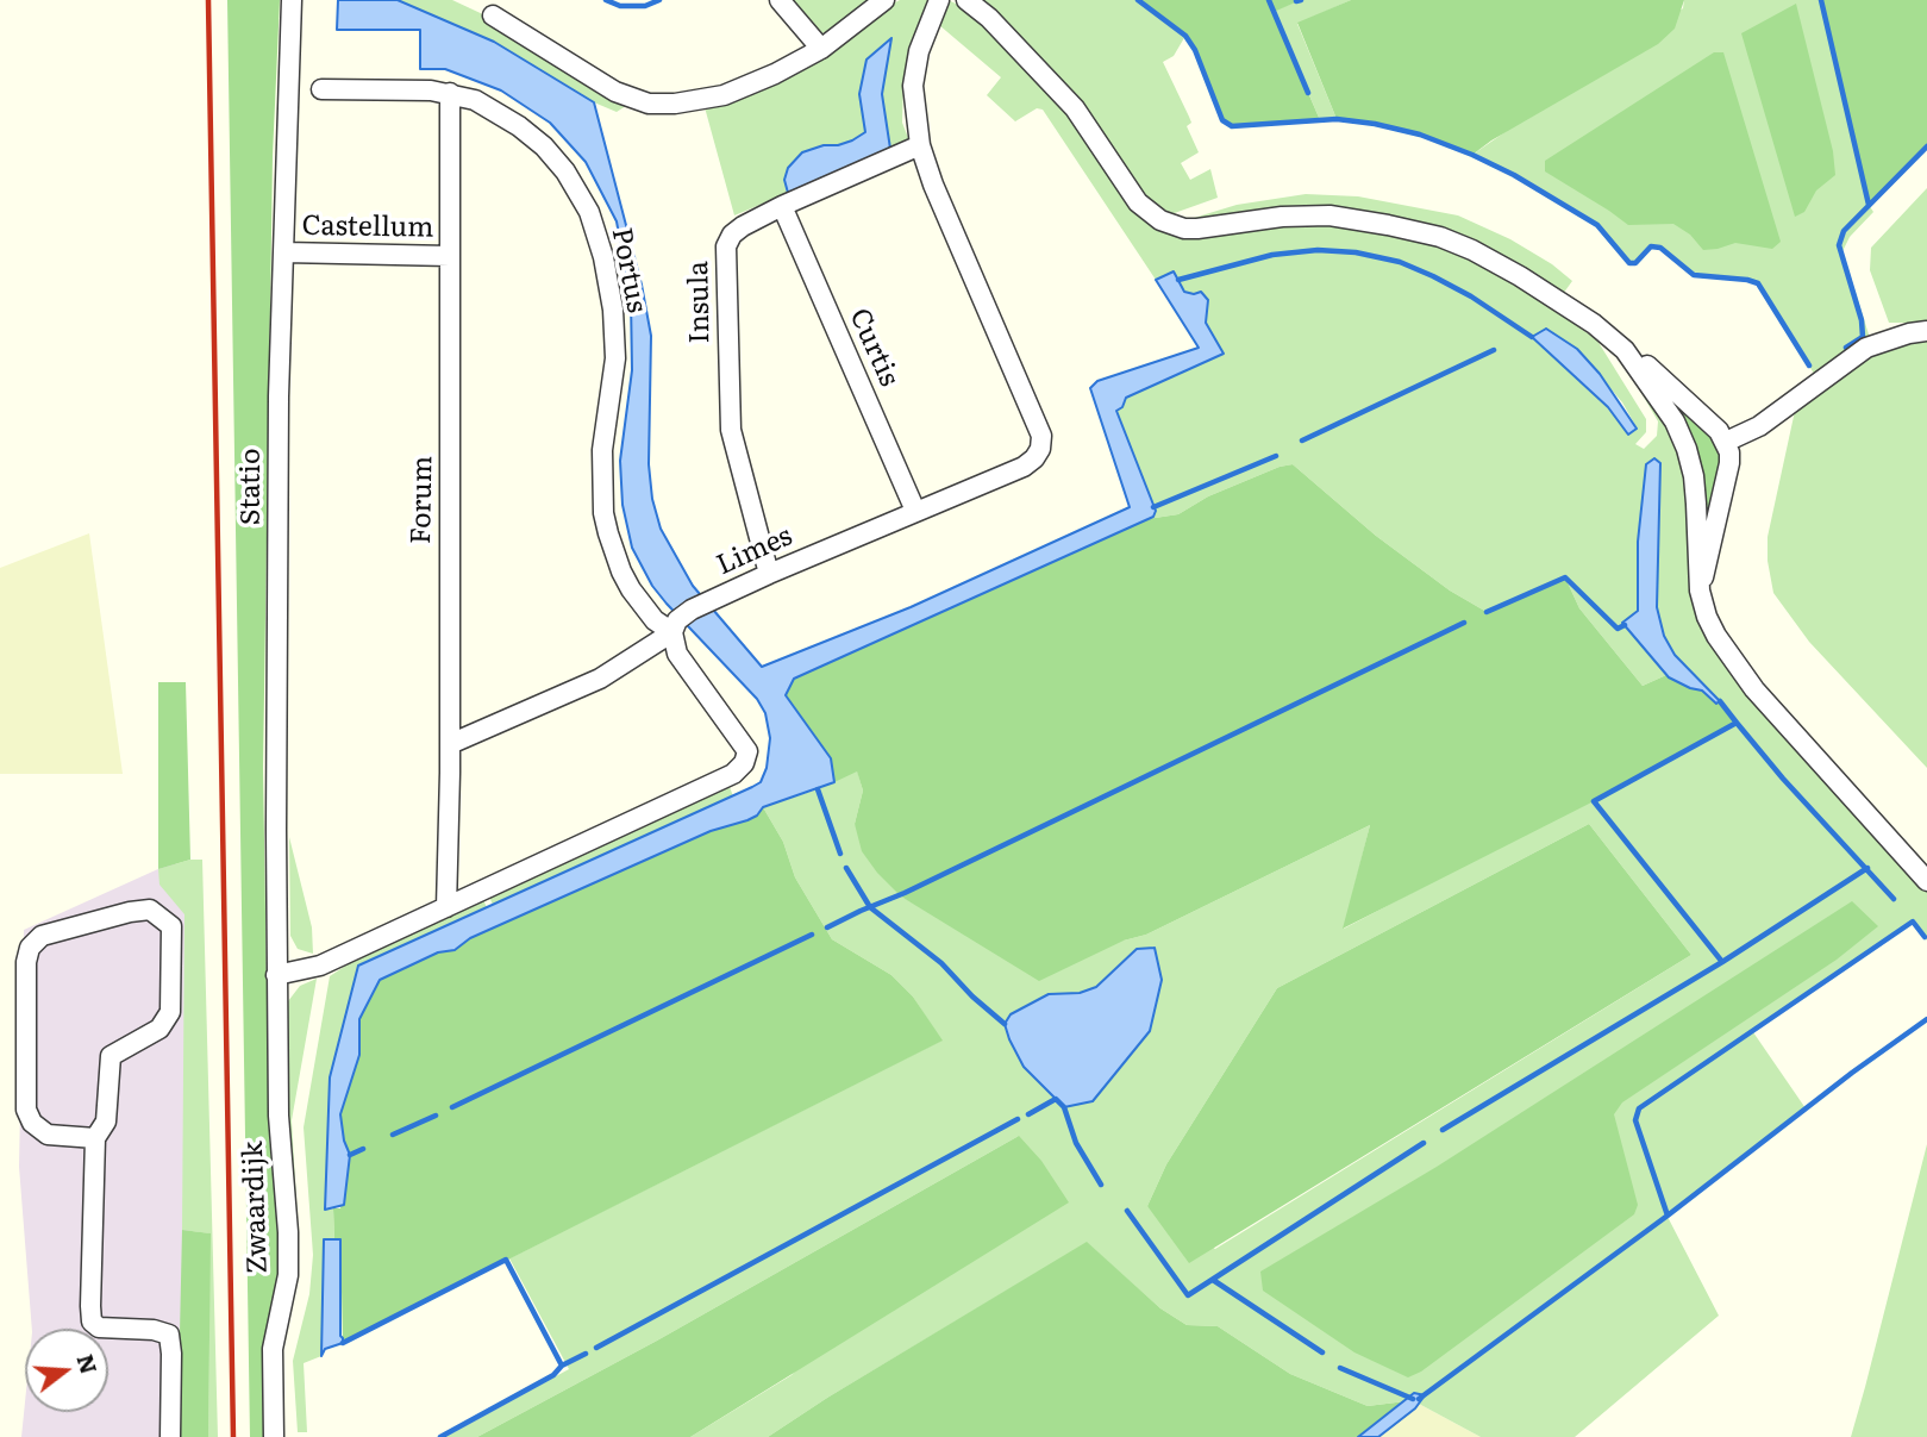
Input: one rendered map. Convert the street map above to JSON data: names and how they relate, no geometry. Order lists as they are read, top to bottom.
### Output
{
  "streets": {
    "street": [
      "Castellum",
      "Portus",
      "Insula",
      "Curtis",
      "Statio",
      "Forum",
      "Limes",
      "Zwaardijk"
    ]
  },
  "crossings": [
    ["Castellum", "Statio"],
    ["Castellum", "Forum"],
    ["Portus", "Forum"],
    ["Portus", "Limes"],
    ["Insula", "Curtis"],
    ["Insula", "Limes"],
    ["Curtis", "Limes"],
    ["Statio", "Zwaardijk"],
    ["Forum", "Limes"]
  ],
  "north": "right"
}
